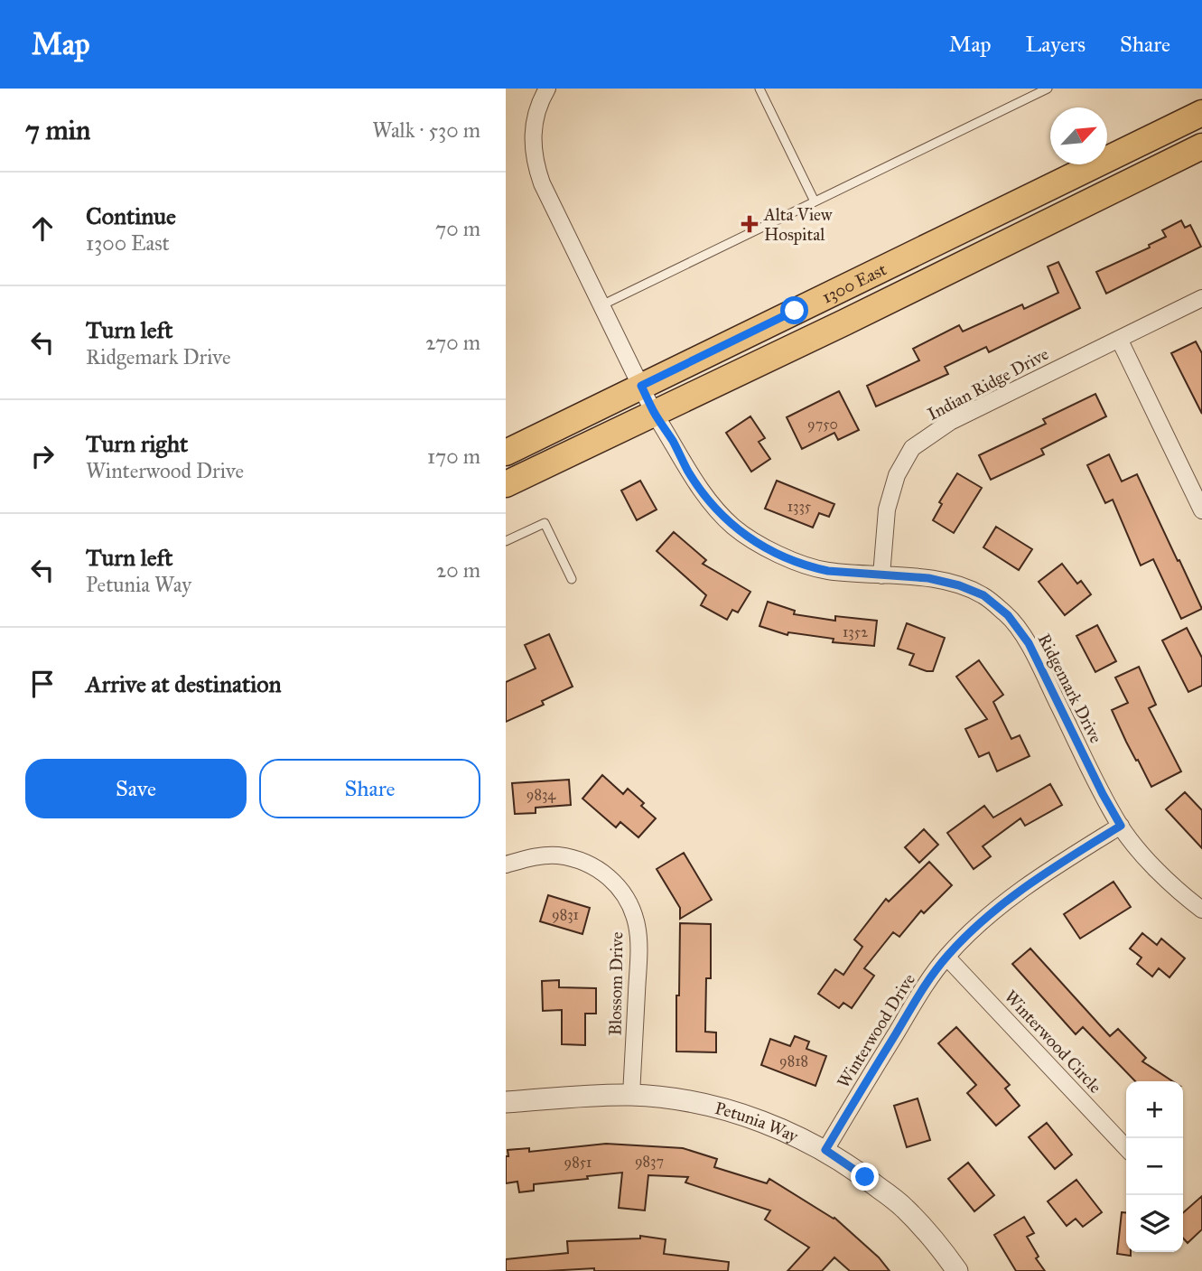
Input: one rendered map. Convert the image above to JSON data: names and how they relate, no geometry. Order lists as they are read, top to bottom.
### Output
{
  "streets": {
    "main road": ["1300 East"],
    "street": [
      "Indian Ridge Drive",
      "Ridgemark Drive",
      "Blossom Drive",
      "Winterwood Drive",
      "Winterwood Circle",
      "Petunia Way"
    ]
  },
  "crossings": [
    ["1300 East", "Ridgemark Drive"],
    ["Indian Ridge Drive", "Ridgemark Drive"],
    ["Ridgemark Drive", "Winterwood Drive"],
    ["Blossom Drive", "Petunia Way"],
    ["Winterwood Drive", "Winterwood Circle"],
    ["Winterwood Drive", "Petunia Way"]
  ],
  "places": {
    "health": ["Alta View Hospital"]
  },
  "house_numbers": [
    "9750",
    "1335",
    "1352",
    "9834",
    "9831",
    "9818",
    "9837",
    "9851"
  ],
  "north": "top right",
  "page": {
    "header": "Map",
    "nav": ["Map", "Layers", "Share"],
    "heading": ["7 min", "Walk · 530 m"],
    "list": [
      ["Continue", "1300 East", "70 m"],
      ["Turn left", "Ridgemark Drive", "270 m"],
      ["Turn right", "Winterwood Drive", "170 m"],
      ["Turn left", "Petunia Way", "20 m"],
      "Arrive at destination"
    ],
    "buttons": ["Save", "Share"],
    "map_buttons": ["+", "−"]
  }
}
